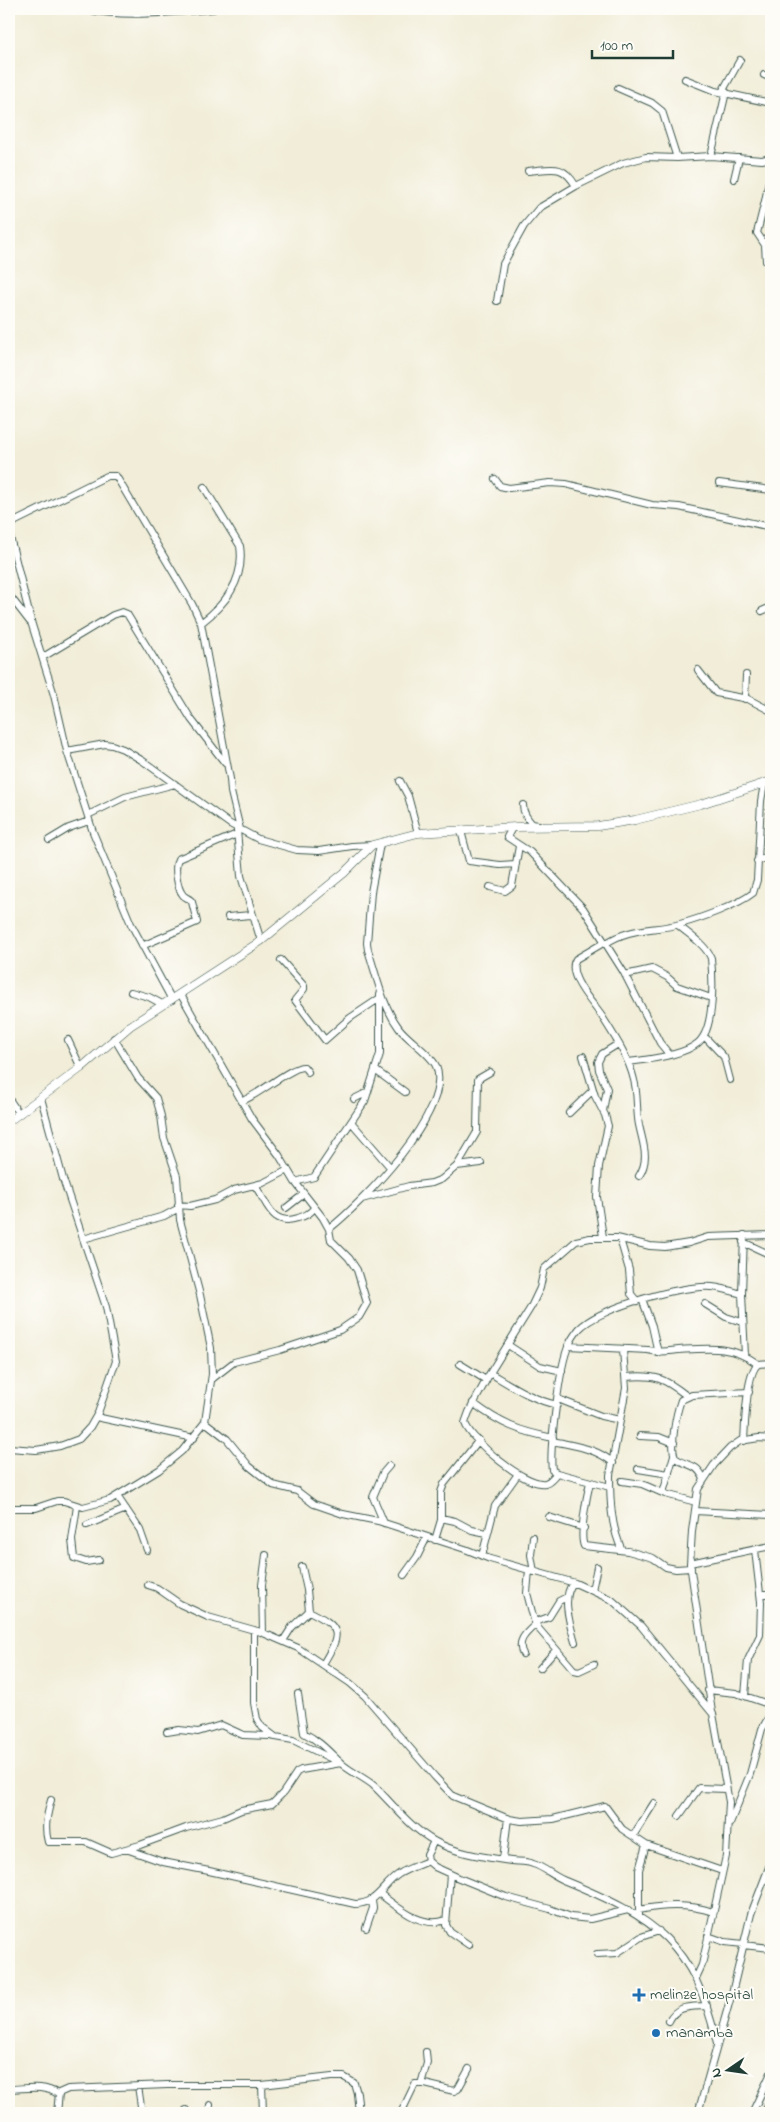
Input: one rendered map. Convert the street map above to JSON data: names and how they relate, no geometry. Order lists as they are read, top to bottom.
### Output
{
  "places": {
    "health": ["melinze hospital"],
    "other": ["manamba"]
  },
  "scale_bar": "100 m",
  "north": "left"
}
